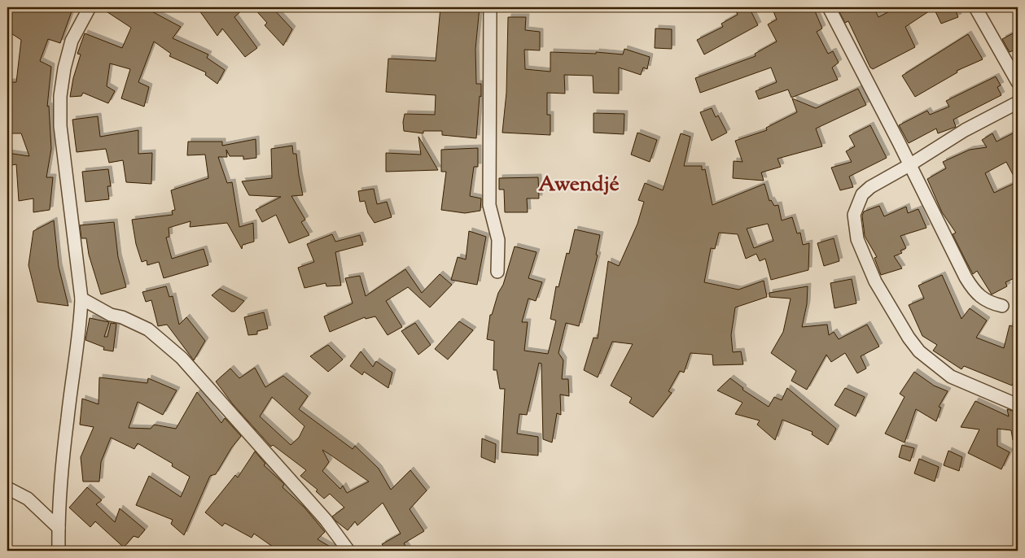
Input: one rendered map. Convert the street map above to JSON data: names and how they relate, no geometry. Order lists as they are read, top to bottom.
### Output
{
  "districts": ["Awendjé"]
}
